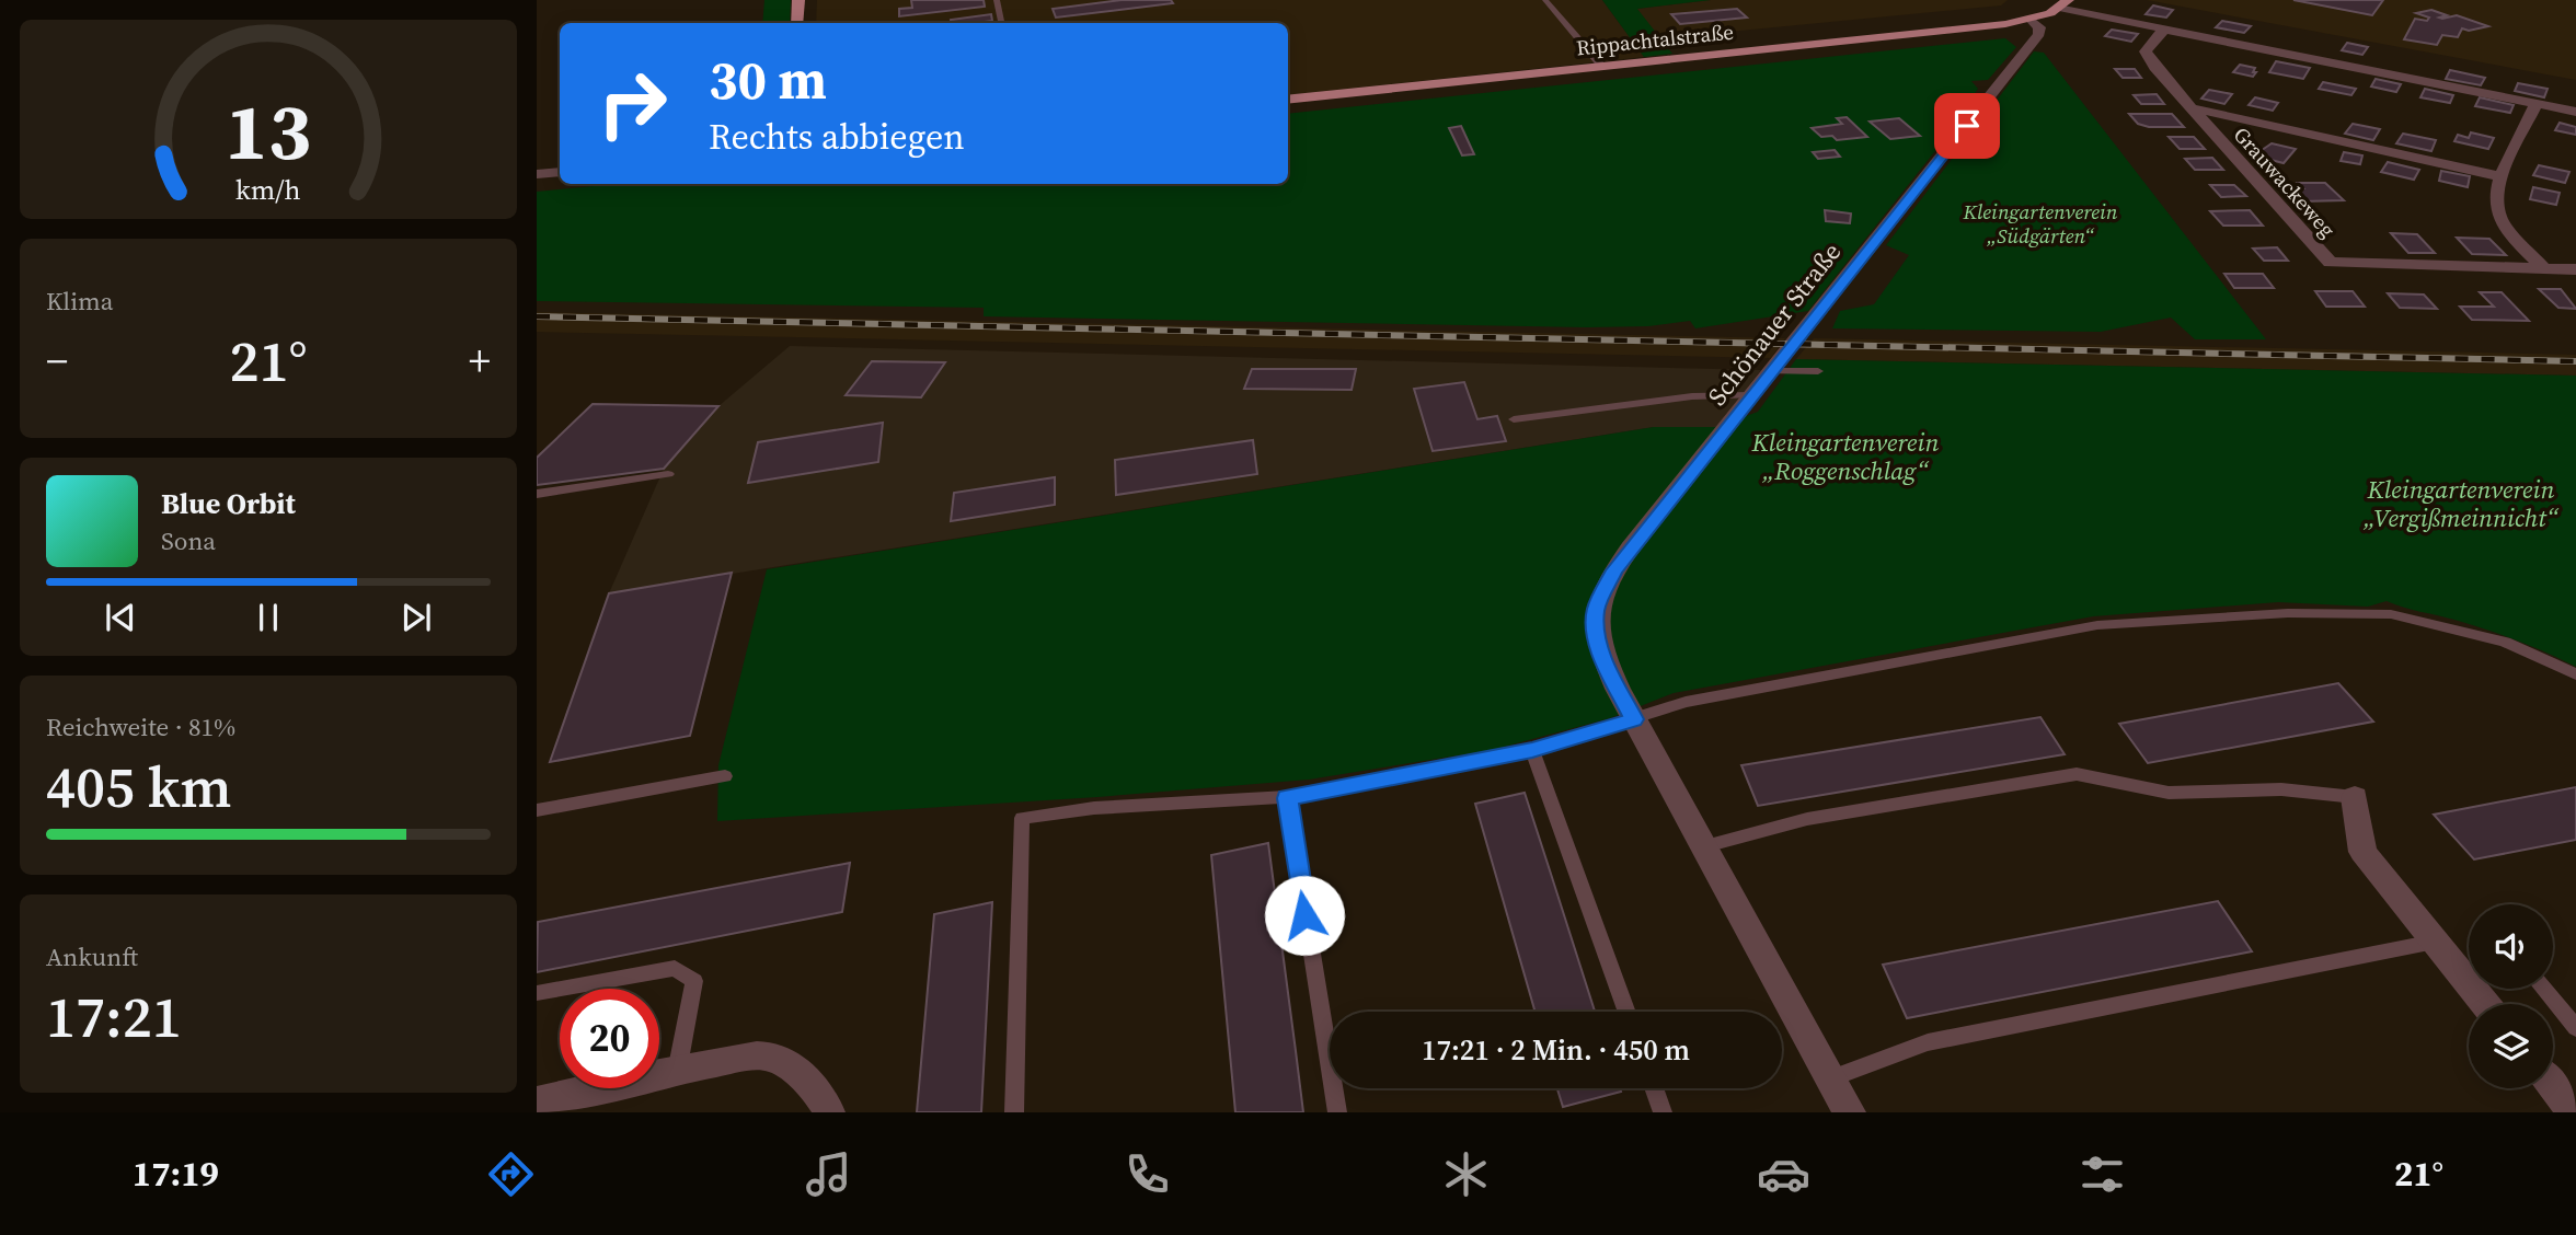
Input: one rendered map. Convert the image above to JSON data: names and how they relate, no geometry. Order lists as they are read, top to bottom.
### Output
{
  "streets": {
    "main road": ["Rippachtalstraße"],
    "street": ["Grauwackeweg", "Schönauer Straße"]
  },
  "crossings": [
    ["Rippachtalstraße", "Schönauer Straße"]
  ],
  "parks": ["Kleingartenverein „Südgärten“", "Kleingartenverein „Roggenschlag“", "Kleingartenverein „Vergißmeinnicht“"],
  "page": {
    "turn": ["30 m", "Rechts abbiegen"],
    "tile": [
      "Klima",
      ["Reichweite · 81%", "405 km"],
      ["Ankunft", "17:21"]
    ],
    "heat": ["−", "21°", "+"],
    "song": ["Blue Orbit", "Sona"],
    "limit": "20",
    "trip": "17:21 · 2 Min. · 450 m",
    "tabs": ["17:19", "21°"],
    "gauge": ["13", "km/h"]
  }
}
